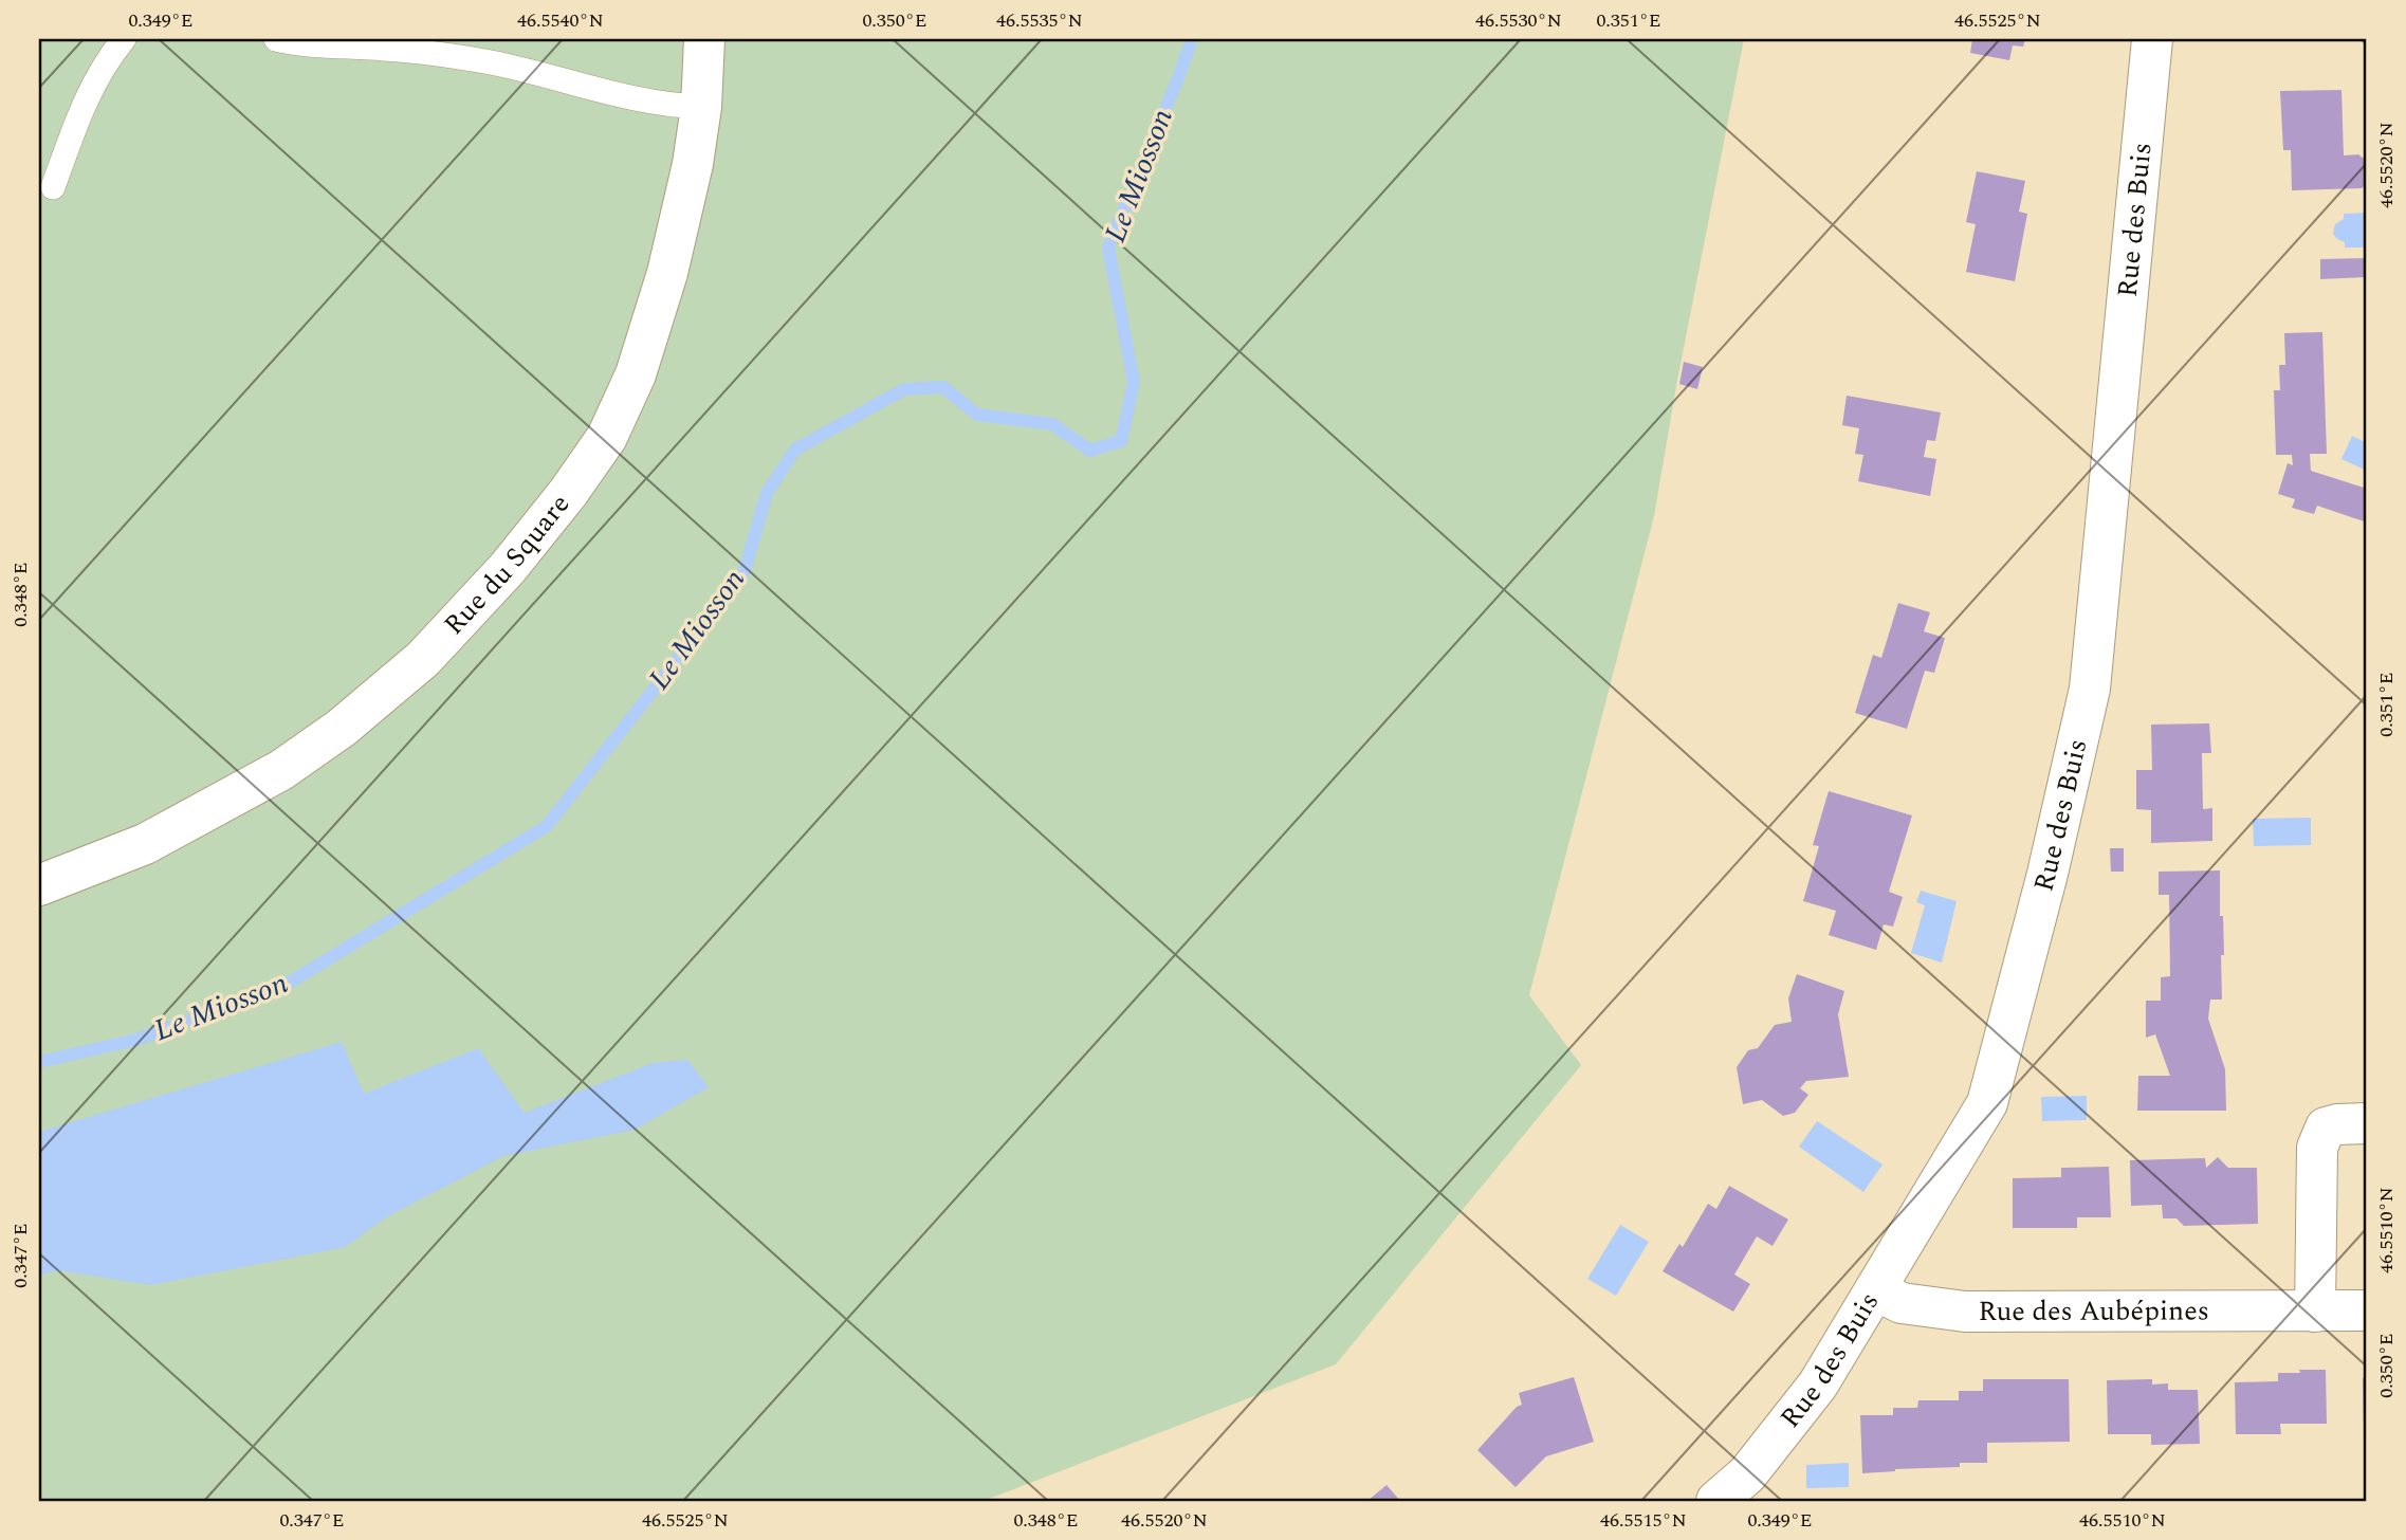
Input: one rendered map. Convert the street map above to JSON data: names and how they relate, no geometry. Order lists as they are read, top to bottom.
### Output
{
  "streets": {
    "street": ["Rue des Buis", "Rue du Square", "Rue des Aubépines"]
  },
  "crossings": [
    ["Rue des Buis", "Rue des Aubépines"]
  ],
  "water": ["Le Miosson"],
  "coordinates": [
    "0.349°E",
    "46.5540°N",
    "0.350°E",
    "46.5535°N",
    "46.5530°N",
    "0.351°E",
    "46.5525°N",
    "46.5520°N",
    "0.348°E",
    "46.5510°N",
    "0.347°E",
    "46.5515°N"
  ]
}
